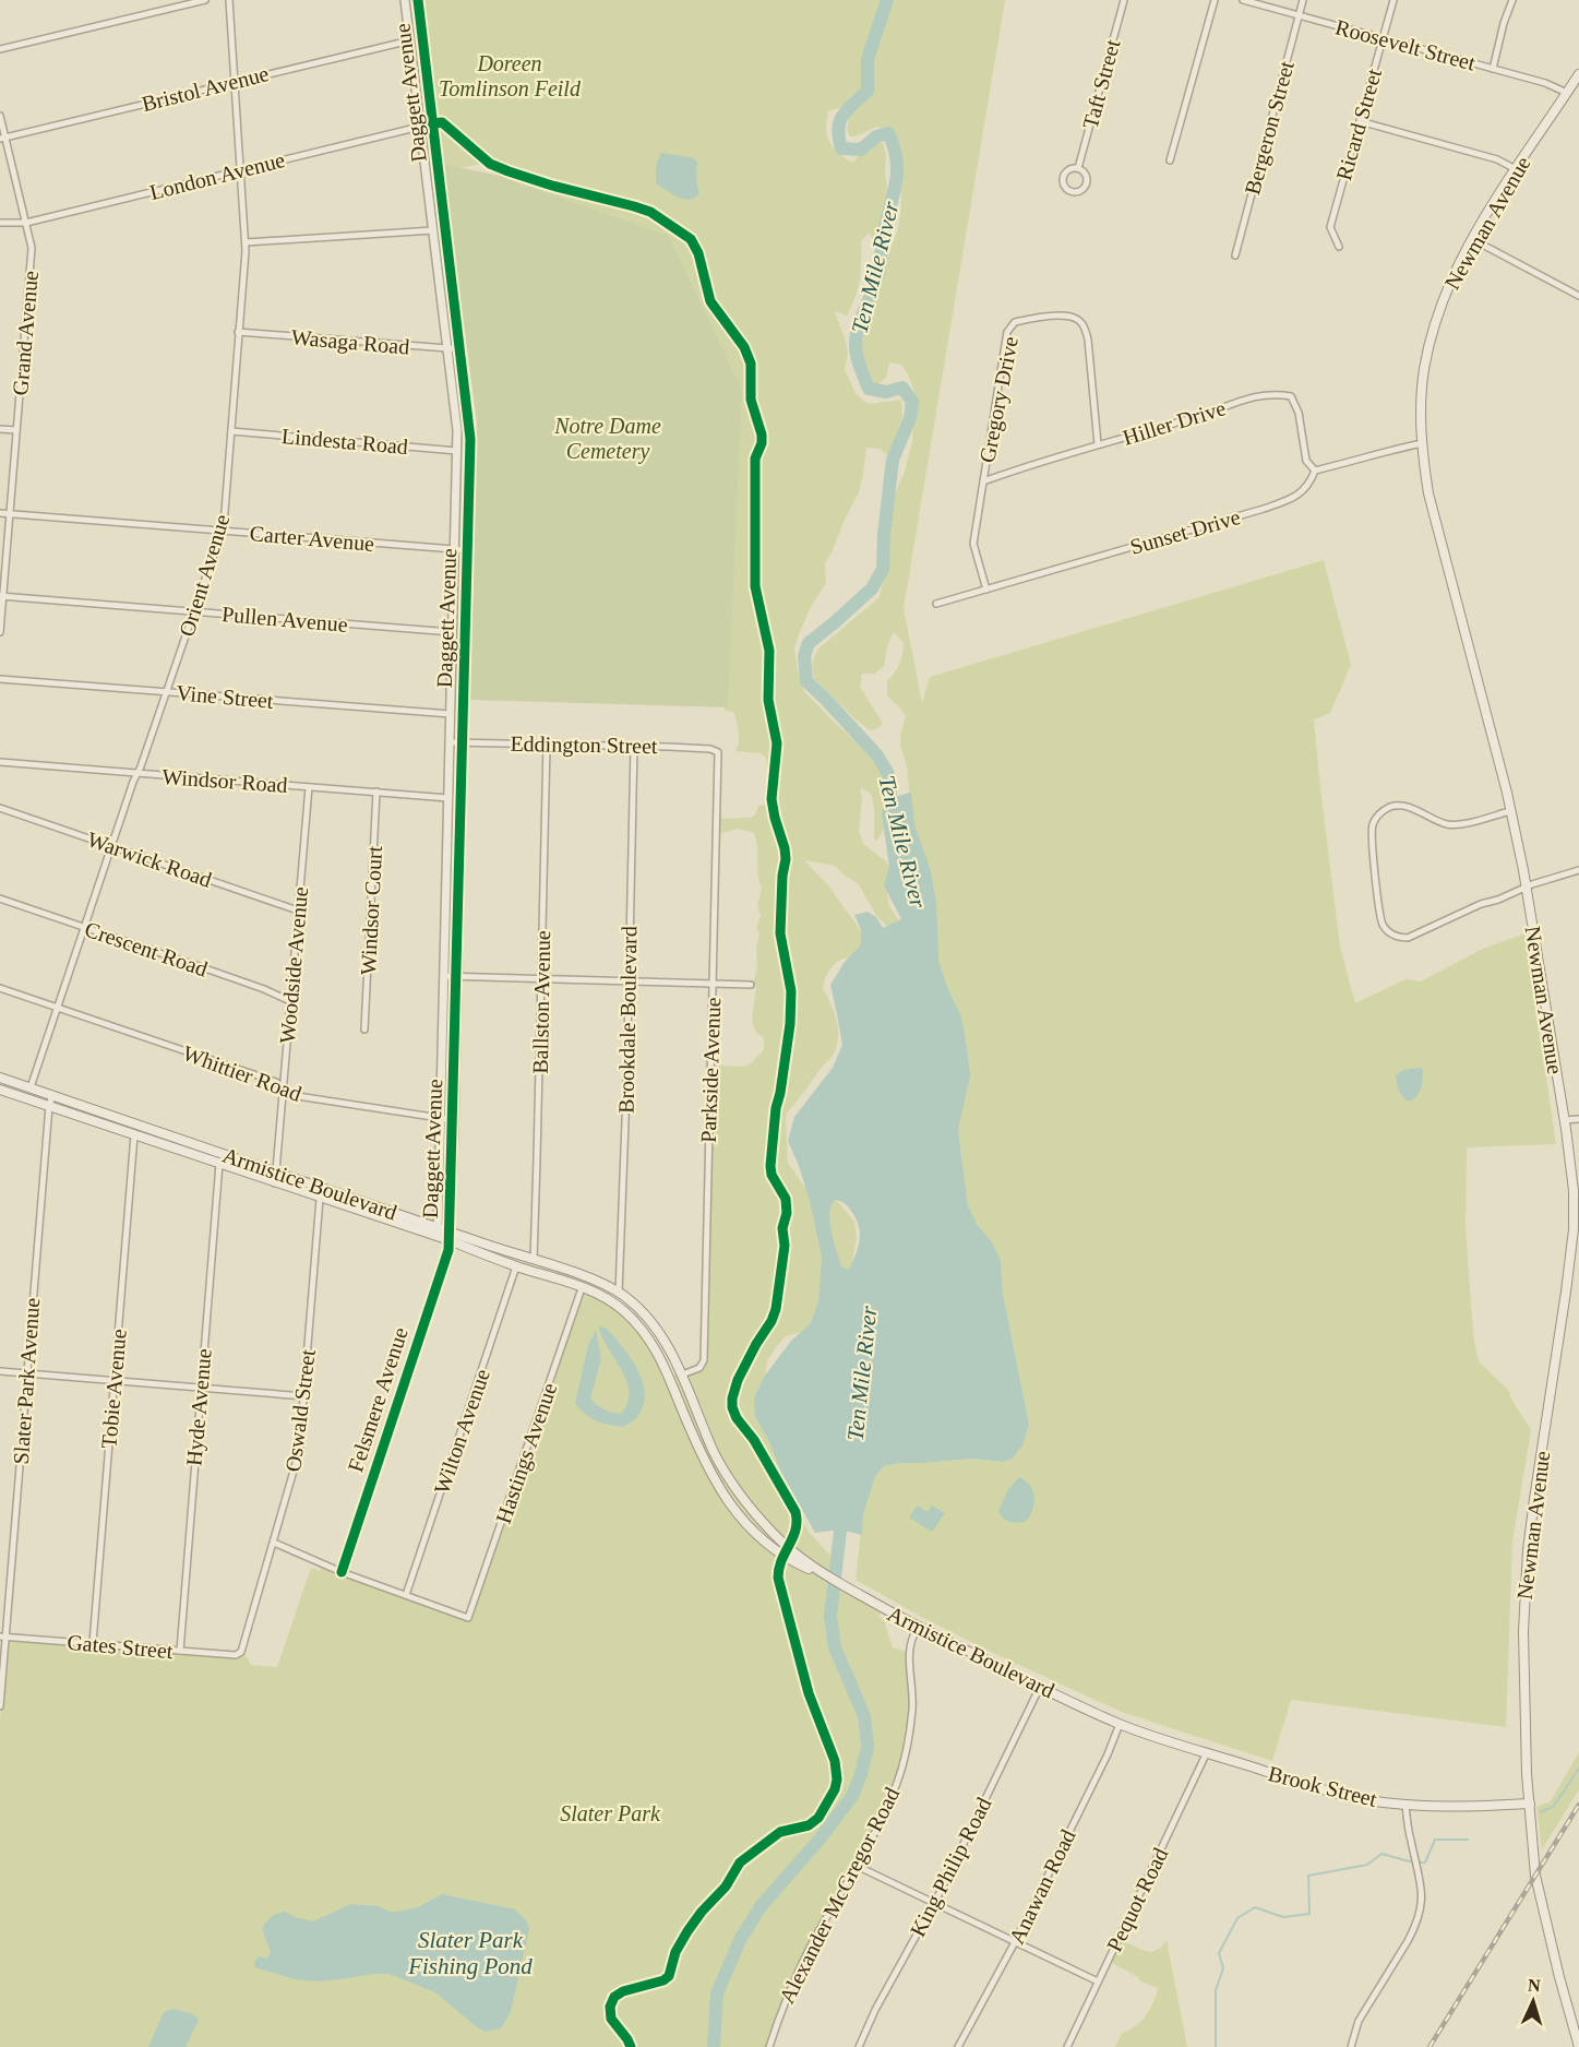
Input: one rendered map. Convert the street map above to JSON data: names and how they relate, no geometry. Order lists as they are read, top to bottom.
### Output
{
  "streets": {
    "main road": ["Newman Avenue", "Armistice Boulevard", "Brook Street"],
    "street": [
      "Roosevelt Street",
      "Taft Street",
      "Bristol Avenue",
      "Daggett Avenue",
      "Ricard Street",
      "Bergeron Street",
      "London Avenue",
      "Grand Avenue",
      "Wasaga Road",
      "Gregory Drive",
      "Hiller Drive",
      "Lindesta Road",
      "Sunset Drive",
      "Carter Avenue",
      "Orient Avenue",
      "Pullen Avenue",
      "Vine Street",
      "Eddington Street",
      "Windsor Road",
      "Warwick Road",
      "Windsor Court",
      "Crescent Road",
      "Woodside Avenue",
      "Ballston Avenue",
      "Brookdale Boulevard",
      "Parkside Avenue",
      "Whittier Road",
      "Slater Park Avenue",
      "Tobie Avenue",
      "Felsmere Avenue",
      "Hyde Avenue",
      "Oswald Street",
      "Wilton Avenue",
      "Hastings Avenue",
      "Gates Street",
      "King Philip Road",
      "Anawan Road",
      "Alexander McGregor Road",
      "Pequot Road"
    ]
  },
  "crossings": [
    ["Roosevelt Street", "Ricard Street"],
    ["Roosevelt Street", "Bergeron Street"],
    ["Roosevelt Street", "Newman Avenue"],
    ["Bristol Avenue", "Daggett Avenue"],
    ["Bristol Avenue", "Grand Avenue"],
    ["Bristol Avenue", "Orient Avenue"],
    ["Daggett Avenue", "London Avenue"],
    ["Daggett Avenue", "Wasaga Road"],
    ["Daggett Avenue", "Lindesta Road"],
    ["Daggett Avenue", "Carter Avenue"],
    ["Daggett Avenue", "Pullen Avenue"],
    ["Daggett Avenue", "Vine Street"],
    ["Daggett Avenue", "Eddington Street"],
    ["Daggett Avenue", "Windsor Road"],
    ["Daggett Avenue", "Whittier Road"],
    ["Daggett Avenue", "Armistice Boulevard"],
    ["Daggett Avenue", "Felsmere Avenue"],
    ["London Avenue", "Grand Avenue"],
    ["London Avenue", "Orient Avenue"],
    ["Newman Avenue", "Brook Street"],
    ["Grand Avenue", "Carter Avenue"],
    ["Grand Avenue", "Pullen Avenue"],
    ["Wasaga Road", "Orient Avenue"],
    ["Gregory Drive", "Hiller Drive"],
    ["Gregory Drive", "Sunset Drive"],
    ["Hiller Drive", "Sunset Drive"],
    ["Lindesta Road", "Orient Avenue"],
    ["Carter Avenue", "Orient Avenue"],
    ["Orient Avenue", "Pullen Avenue"],
    ["Orient Avenue", "Vine Street"],
    ["Orient Avenue", "Windsor Road"],
    ["Orient Avenue", "Warwick Road"],
    ["Orient Avenue", "Crescent Road"],
    ["Orient Avenue", "Whittier Road"],
    ["Orient Avenue", "Armistice Boulevard"],
    ["Eddington Street", "Ballston Avenue"],
    ["Eddington Street", "Brookdale Boulevard"],
    ["Eddington Street", "Parkside Avenue"],
    ["Windsor Road", "Windsor Court"],
    ["Windsor Road", "Woodside Avenue"],
    ["Warwick Road", "Woodside Avenue"],
    ["Crescent Road", "Woodside Avenue"],
    ["Woodside Avenue", "Whittier Road"],
    ["Woodside Avenue", "Armistice Boulevard"],
    ["Ballston Avenue", "Armistice Boulevard"],
    ["Brookdale Boulevard", "Armistice Boulevard"],
    ["Parkside Avenue", "Armistice Boulevard"],
    ["Armistice Boulevard", "Slater Park Avenue"],
    ["Armistice Boulevard", "Tobie Avenue"],
    ["Armistice Boulevard", "Felsmere Avenue"],
    ["Armistice Boulevard", "Hyde Avenue"],
    ["Armistice Boulevard", "Oswald Street"],
    ["Armistice Boulevard", "Wilton Avenue"],
    ["Armistice Boulevard", "Hastings Avenue"],
    ["Armistice Boulevard", "Brook Street"],
    ["Armistice Boulevard", "King Philip Road"],
    ["Armistice Boulevard", "Anawan Road"],
    ["Armistice Boulevard", "Alexander McGregor Road"],
    ["Slater Park Avenue", "Gates Street"],
    ["Tobie Avenue", "Gates Street"],
    ["Hyde Avenue", "Gates Street"],
    ["Oswald Street", "Gates Street"],
    ["Wilton Avenue", "Hastings Avenue"],
    ["Brook Street", "Anawan Road"],
    ["Brook Street", "Pequot Road"]
  ],
  "water": ["Ten Mile River", "Slater Park Fishing Pond"],
  "parks": ["Doreen Tomlinson Feild", "Notre Dame Cemetery", "Slater Park"],
  "north": "top"
}
